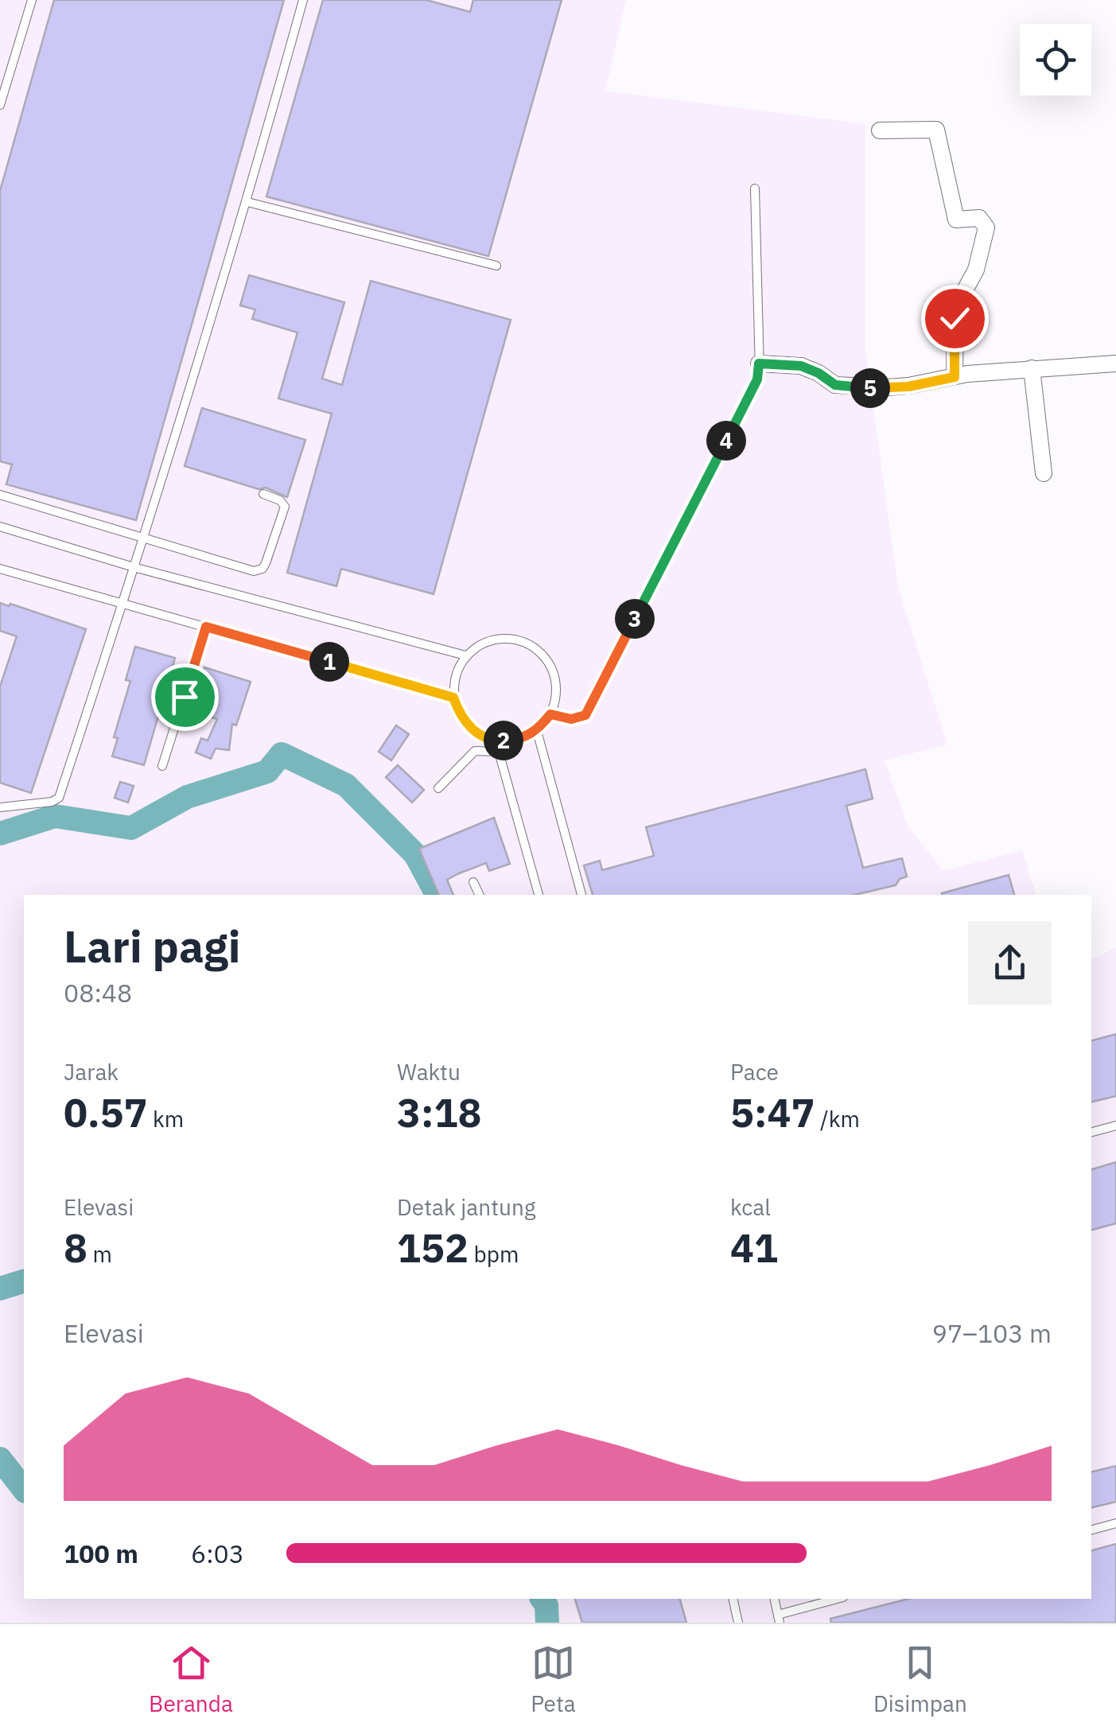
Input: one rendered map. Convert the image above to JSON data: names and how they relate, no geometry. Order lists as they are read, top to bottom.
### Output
{
  "page": {
    "pins": [
      "5",
      "4",
      "3",
      "1",
      "2"
    ],
    "heading": ["Lari pagi", "08:48"],
    "stats": [
      ["Jarak", "0.57 km"],
      ["Waktu", "3:18"],
      ["Pace", "5:47 /km"],
      ["Elevasi", "8 m"],
      ["Detak jantung", "152 bpm"],
      ["kcal", "41"]
    ],
    "chart": ["Elevasi", "97–103 m"],
    "list": [
      {
        "name": "100 m",
        "note": "6:03"
      }
    ],
    "tabs": ["Beranda", "Peta", "Disimpan"]
  }
}
